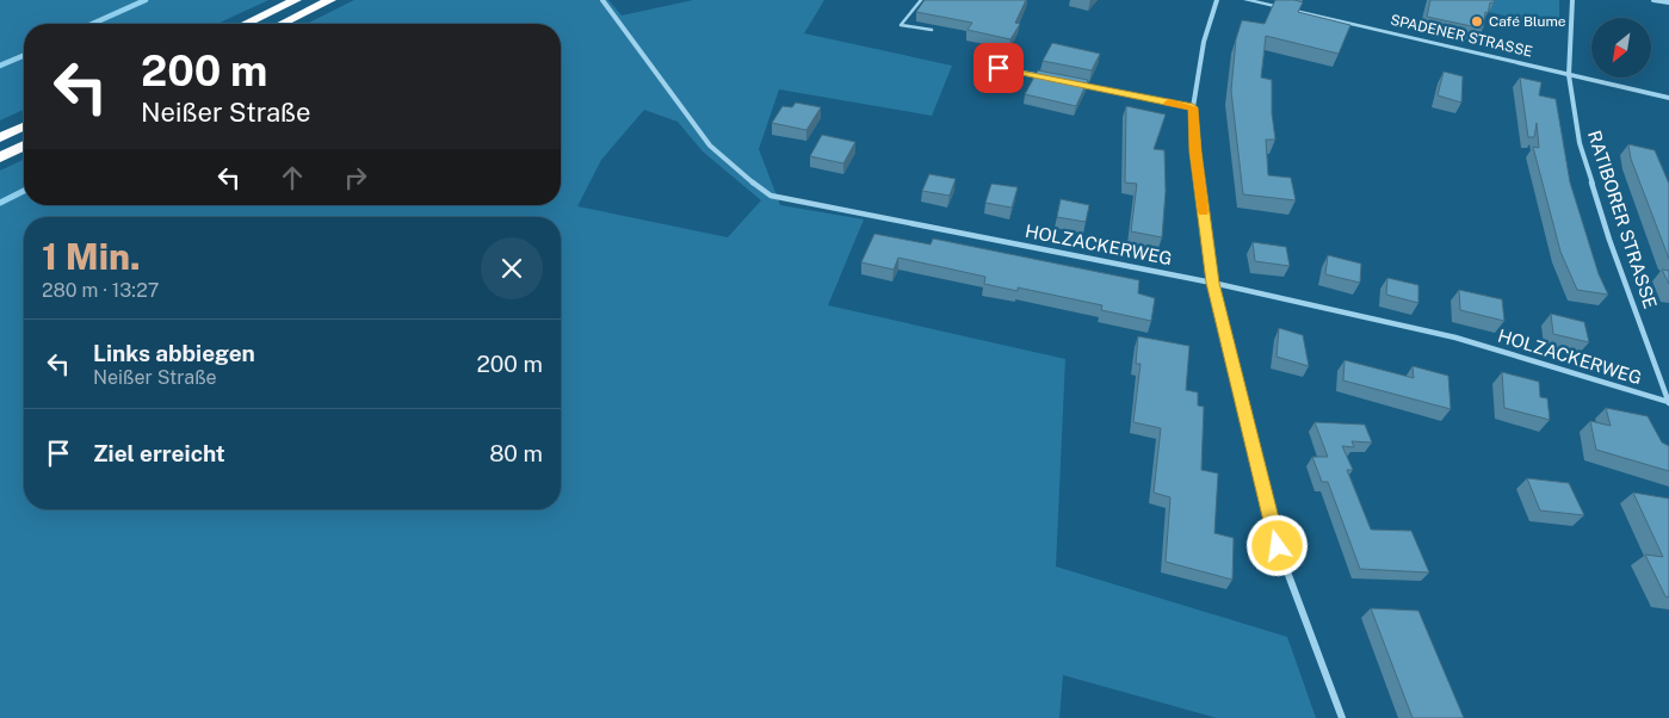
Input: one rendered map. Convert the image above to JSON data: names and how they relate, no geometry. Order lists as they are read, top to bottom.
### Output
{
  "streets": {
    "street": ["SPADENER STRASSE", "RATIBORER STRASSE", "HOLZACKERWEG"]
  },
  "crossings": [
    ["SPADENER STRASSE", "RATIBORER STRASSE"],
    ["RATIBORER STRASSE", "HOLZACKERWEG"]
  ],
  "places": ["Café Blume"],
  "north": "bottom left",
  "page": {
    "turn": ["200 m", "Neißer Straße"],
    "heading": ["1 Min.", "280 m · 13:27"],
    "list": [
      {
        "name": "Links abbiegen",
        "note": "Neißer Straße",
        "value": "200 m"
      },
      {
        "name": "Ziel erreicht",
        "value": "80 m"
      }
    ]
  }
}
